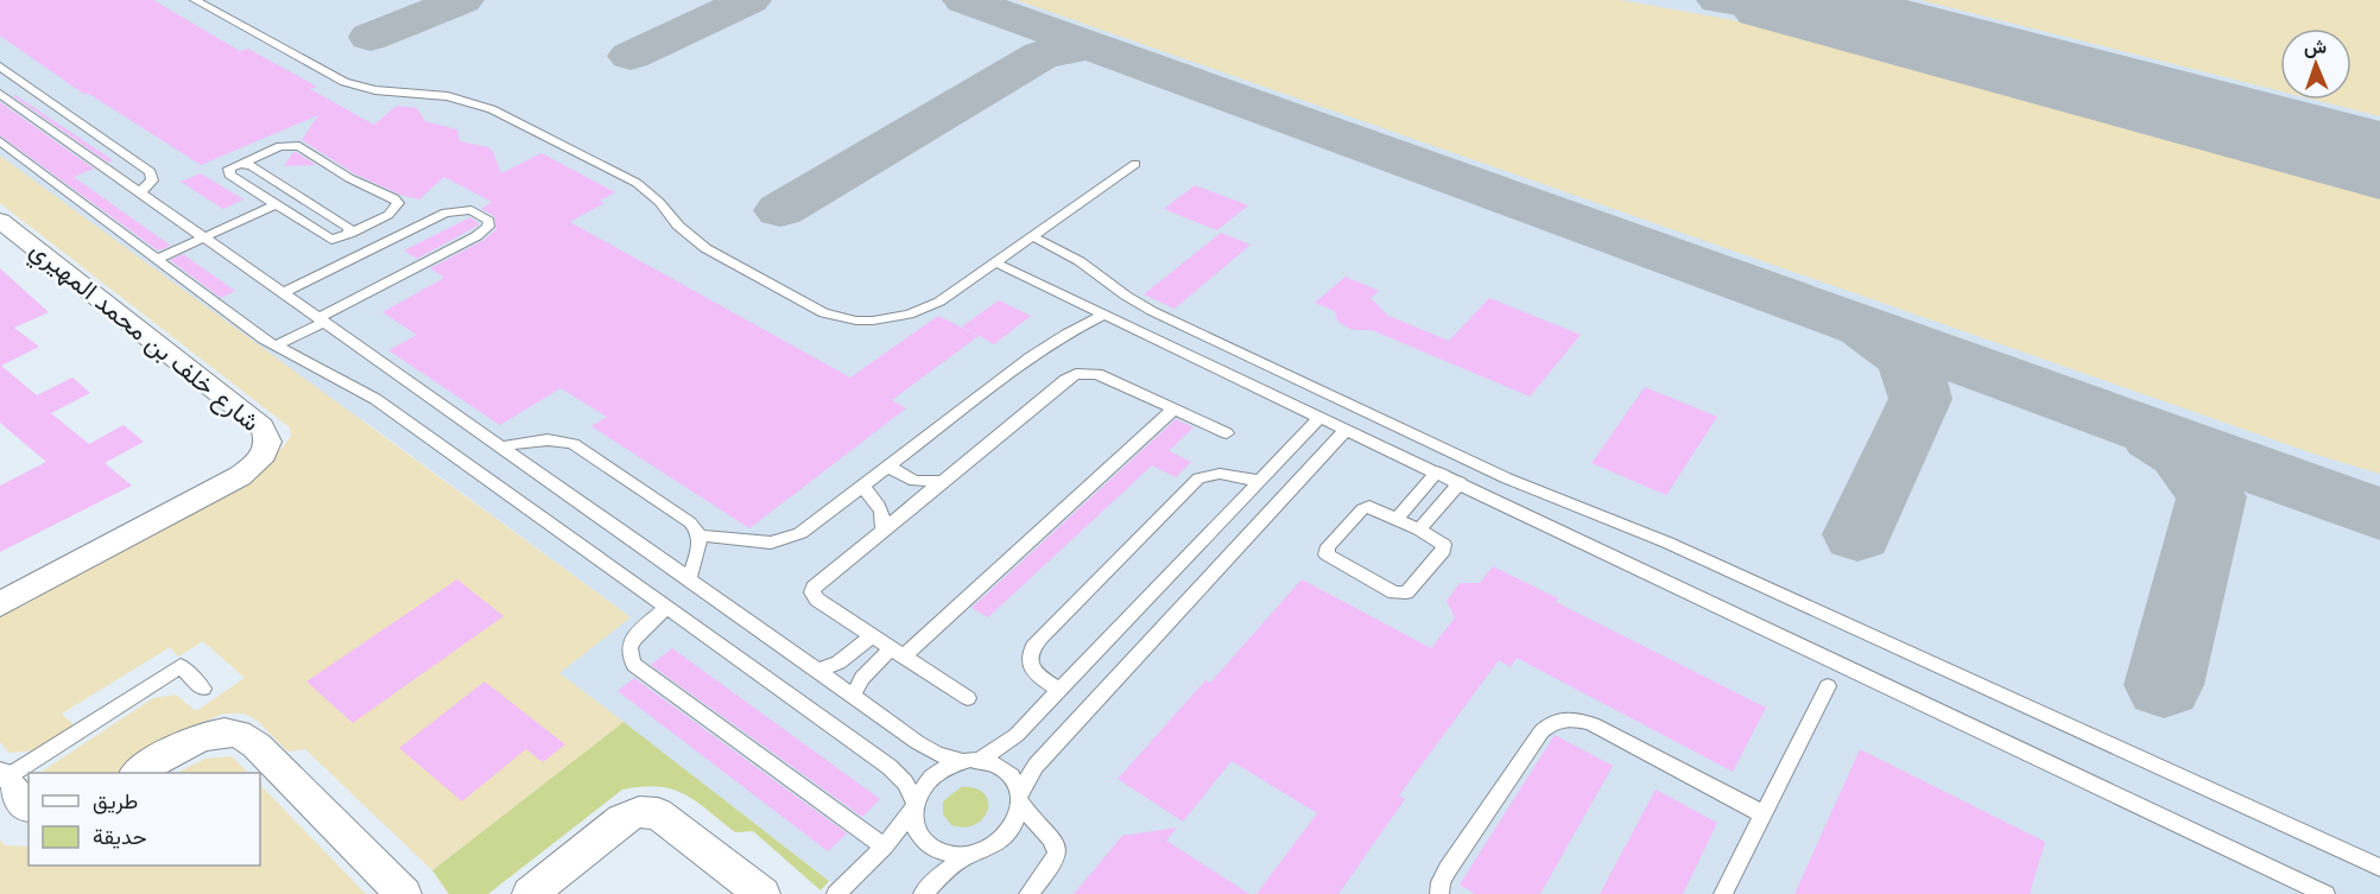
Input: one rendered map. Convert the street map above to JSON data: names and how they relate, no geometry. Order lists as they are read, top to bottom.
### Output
{
  "streets": {
    "street": ["شارع خلف بن محمد المهيري"]
  },
  "legend": ["طريق", "حديقة"],
  "north": "top"
}
